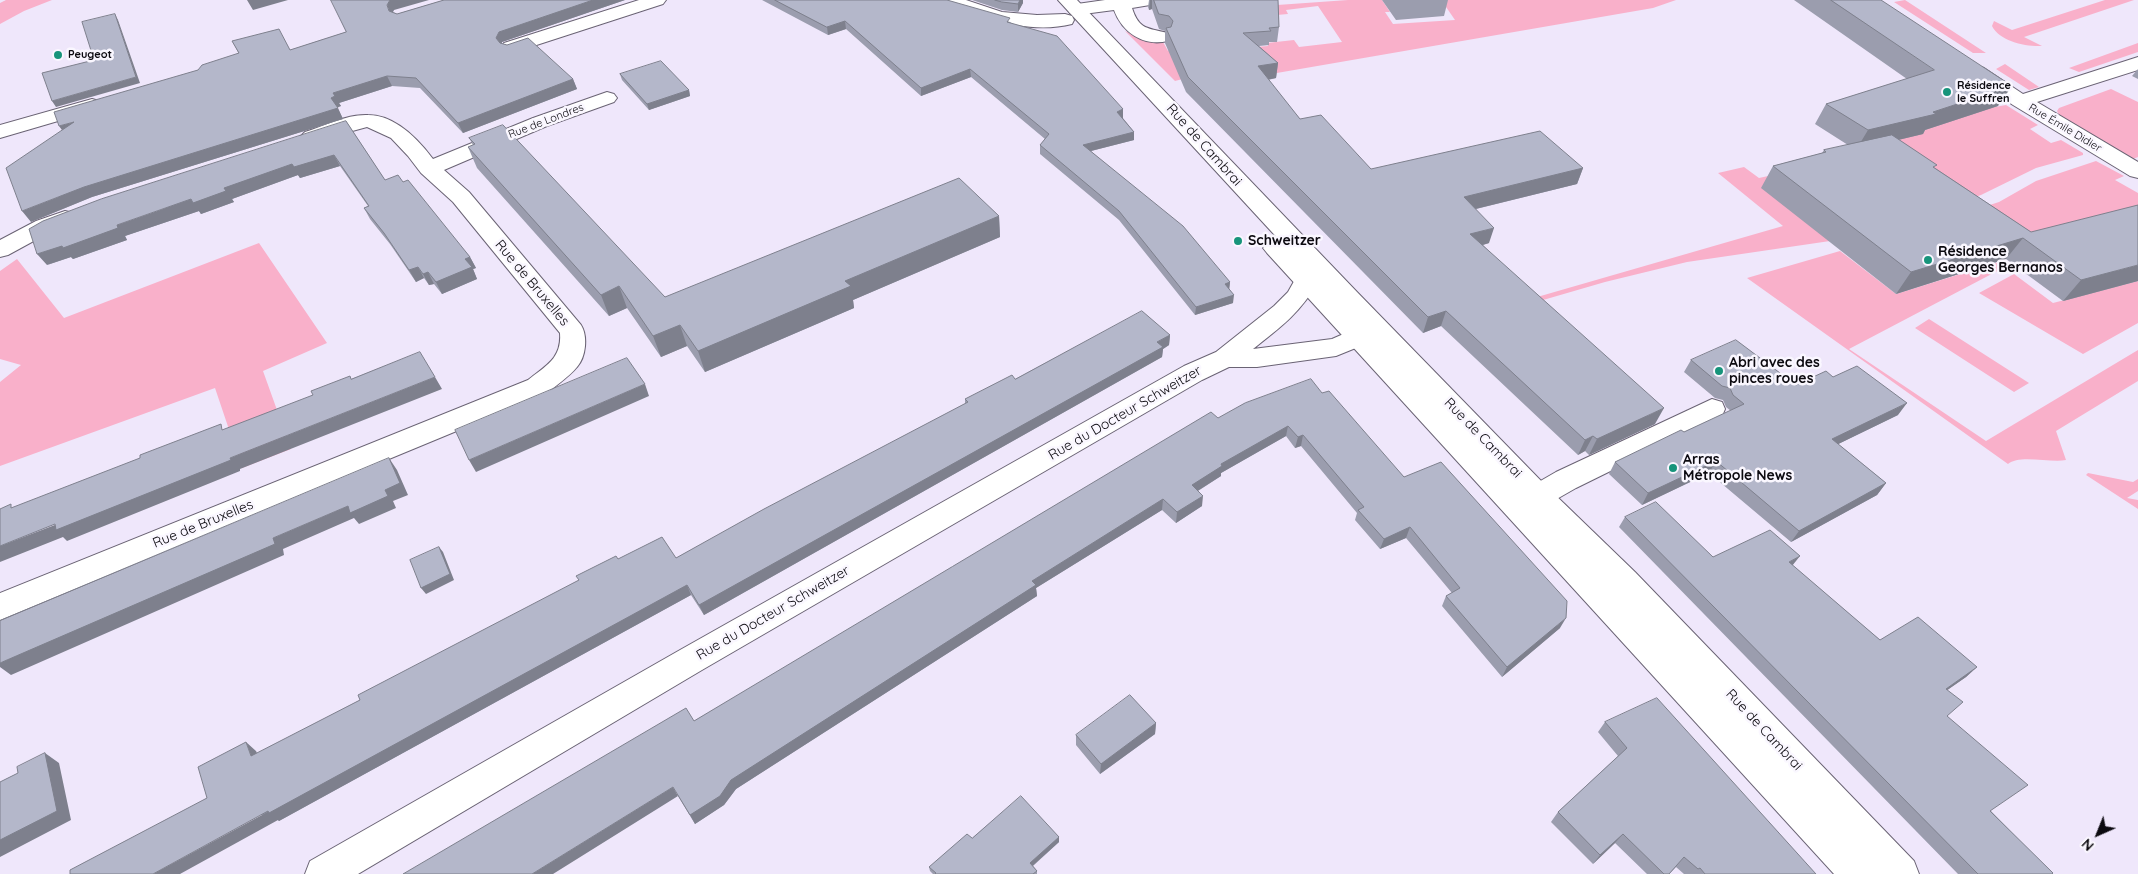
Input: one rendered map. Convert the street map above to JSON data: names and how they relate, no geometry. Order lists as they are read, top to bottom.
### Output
{
  "streets": {
    "street": [
      "Rue de Londres",
      "Rue Émile Didier",
      "Rue de Cambrai",
      "Rue de Bruxelles",
      "Rue du Docteur Schweitzer"
    ]
  },
  "crossings": [
    ["Rue de Londres", "Rue de Bruxelles"]
  ],
  "places": [
    "Peugeot",
    "Résidence le Suffren",
    "Schweitzer",
    "Résidence Georges Bernanos",
    "Abri avec des pinces roues",
    "Arras Métropole News"
  ],
  "north": "bottom left"
}
